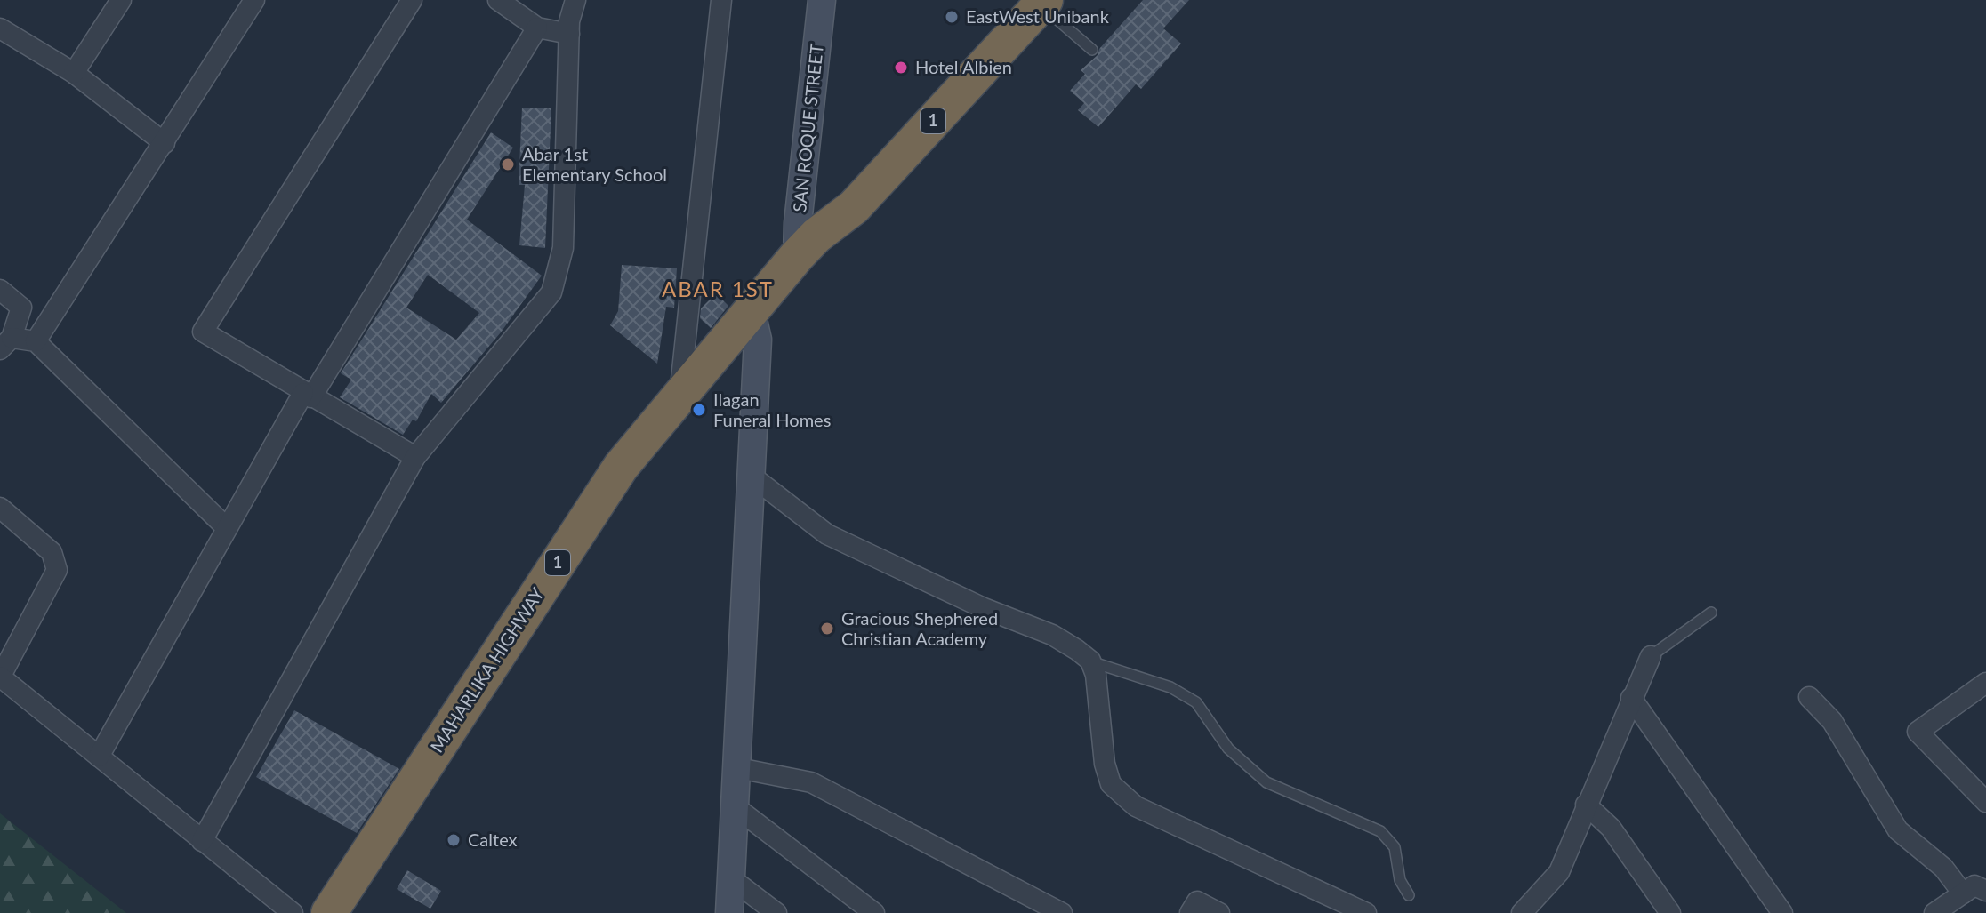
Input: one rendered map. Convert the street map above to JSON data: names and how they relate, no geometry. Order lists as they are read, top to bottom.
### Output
{
  "streets": {
    "highway": ["1", "MAHARLIKA HIGHWAY"],
    "street": ["SAN ROQUE STREET"]
  },
  "crossings": [
    ["SAN ROQUE STREET", "MAHARLIKA HIGHWAY"]
  ],
  "districts": ["ABAR 1ST"],
  "places": [
    "EastWest Unibank",
    "Hotel Albien",
    "Abar 1st Elementary School",
    "Ilagan Funeral Homes",
    "Gracious Shephered Christian Academy",
    "Caltex"
  ]
}
